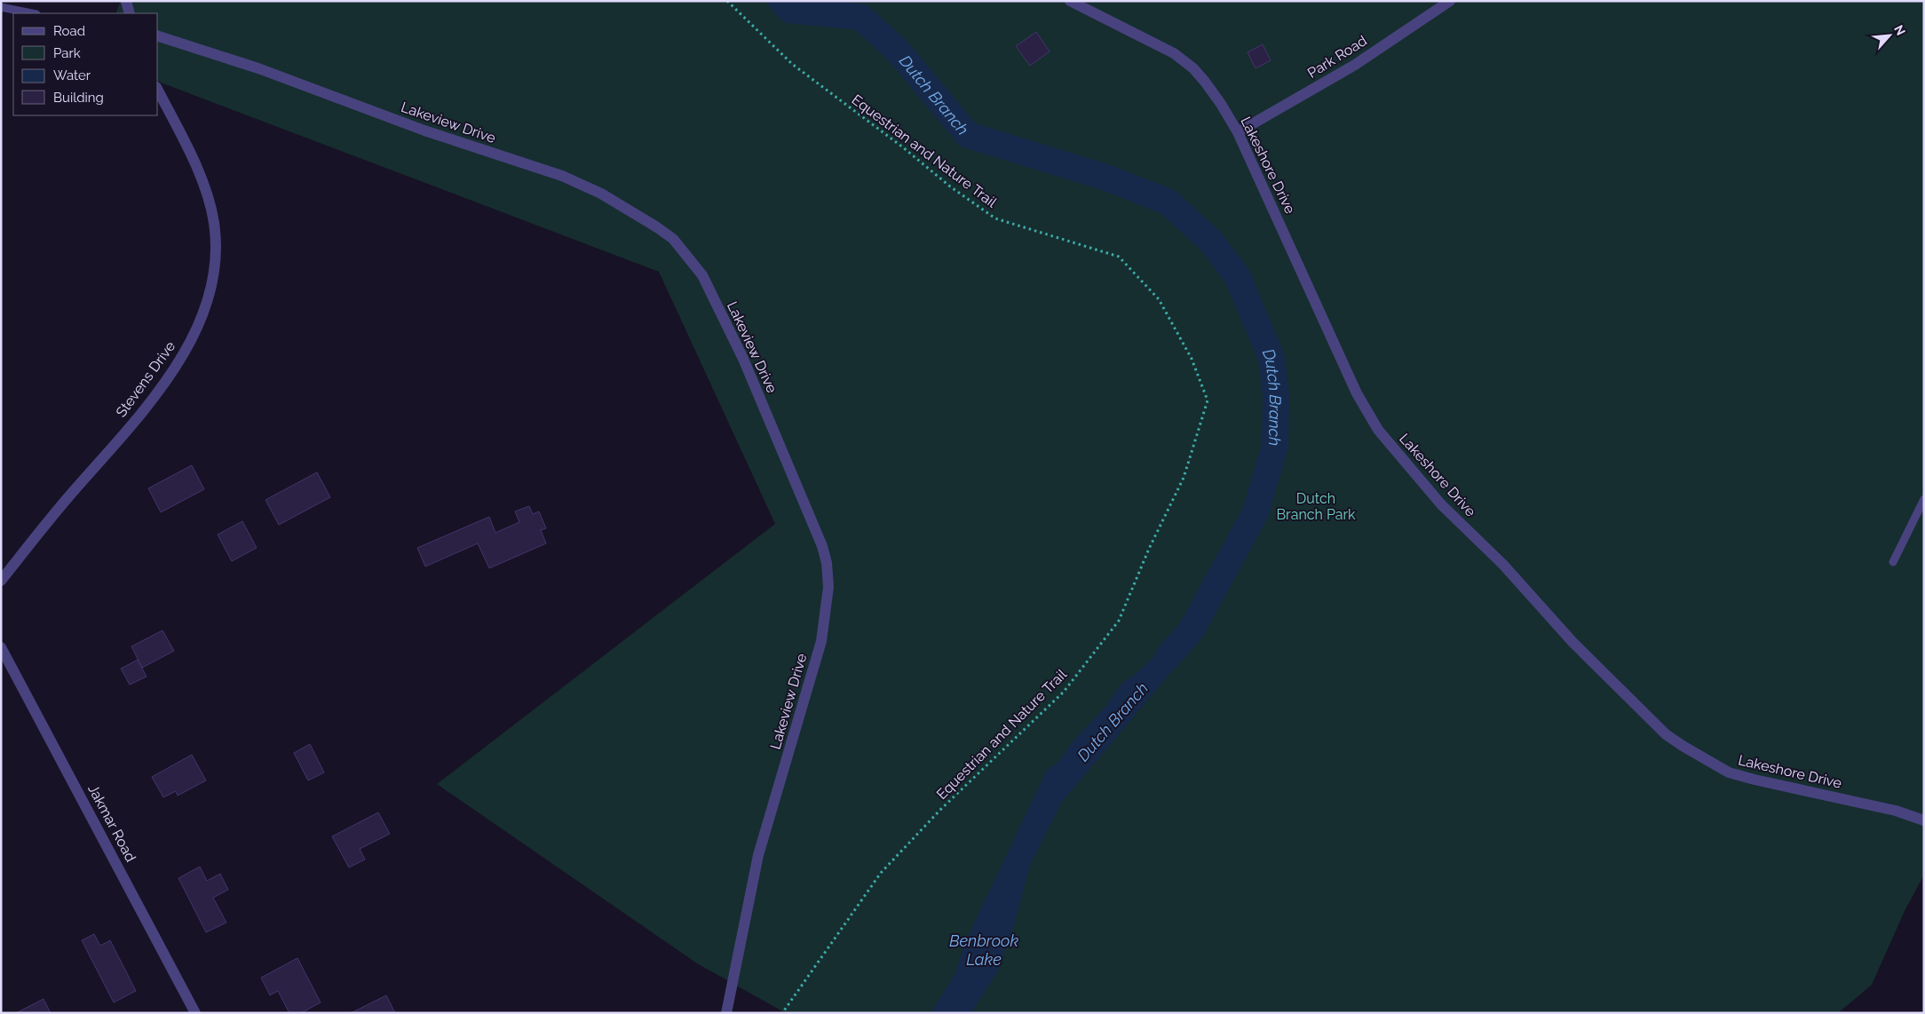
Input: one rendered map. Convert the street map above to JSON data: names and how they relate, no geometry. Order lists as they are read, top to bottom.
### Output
{
  "streets": {
    "street": [
      "Park Road",
      "Lakeview Drive",
      "Lakeshore Drive",
      "Stevens Drive",
      "Jakmar Road"
    ],
    "path": ["Equestrian and Nature Trail"]
  },
  "crossings": [
    ["Park Road", "Lakeshore Drive"]
  ],
  "water": ["Dutch Branch", "Benbrook Lake"],
  "parks": ["Dutch Branch Park"],
  "legend": [
    "Road",
    "Park",
    "Water",
    "Building"
  ],
  "north": "top right"
}
